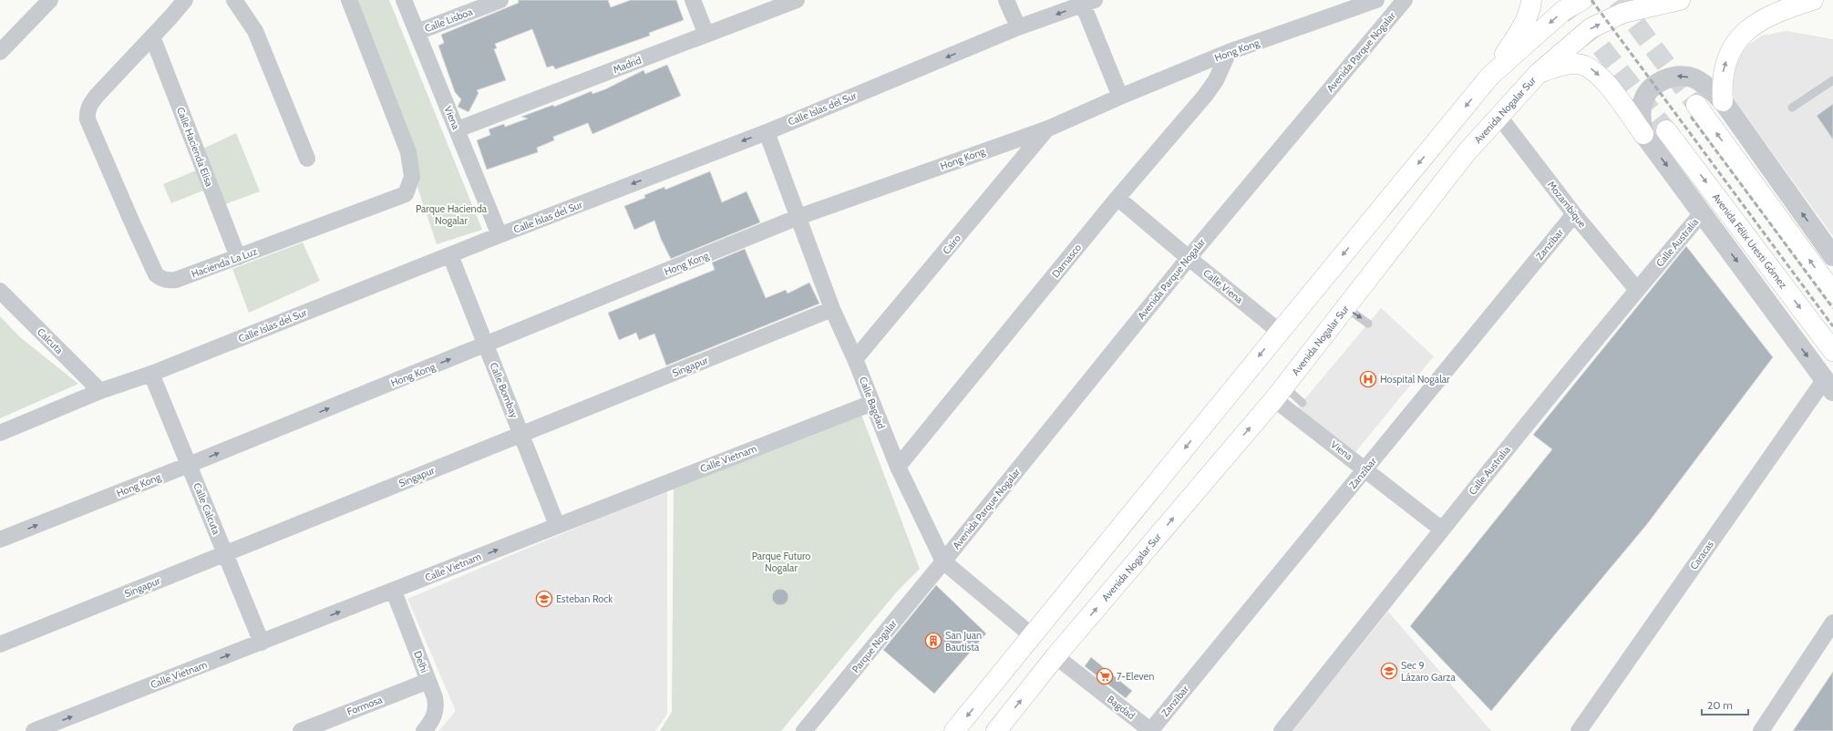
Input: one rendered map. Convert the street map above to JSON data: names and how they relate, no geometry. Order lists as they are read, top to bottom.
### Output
{
  "streets": {
    "main road": ["Avenida Nogalar Sur", "Avenida Félix Uresti Gómez"],
    "street": [
      "Calle Lisboa",
      "Hong Kong",
      "Avenida Parque Nogalar",
      "Madrid",
      "Calle Islas del Sur",
      "Viena",
      "Calle Hacienda Elisa",
      "Mozambique",
      "Calle Australia",
      "Cairo",
      "Zanzíbar",
      "Damasco",
      "Hacienda La Luz",
      "Calle Viena",
      "Calcuta",
      "Singapur",
      "Calle Bombay",
      "Calle Bagdad",
      "Calle Vietnam",
      "Calle Calcuta",
      "Caracas",
      "Parque Nogalar",
      "Delhi",
      "Formosa",
      "Bagdad"
    ]
  },
  "crossings": [
    ["Calle Lisboa", "Viena"],
    ["Hong Kong", "Cairo"],
    ["Hong Kong", "Damasco"],
    ["Hong Kong", "Calle Bombay"],
    ["Hong Kong", "Calle Bagdad"],
    ["Hong Kong", "Calle Calcuta"],
    ["Avenida Parque Nogalar", "Calle Viena"],
    ["Avenida Parque Nogalar", "Calle Bagdad"],
    ["Avenida Parque Nogalar", "Parque Nogalar"],
    ["Madrid", "Viena"],
    ["Calle Islas del Sur", "Viena"],
    ["Calle Islas del Sur", "Calcuta"],
    ["Calle Islas del Sur", "Calle Bombay"],
    ["Calle Islas del Sur", "Calle Bagdad"],
    ["Calle Islas del Sur", "Calle Calcuta"],
    ["Avenida Nogalar Sur", "Viena"],
    ["Avenida Nogalar Sur", "Mozambique"],
    ["Avenida Nogalar Sur", "Bagdad"],
    ["Viena", "Calle Australia"],
    ["Viena", "Zanzíbar"],
    ["Calle Hacienda Elisa", "Hacienda La Luz"],
    ["Mozambique", "Calle Australia"],
    ["Mozambique", "Zanzíbar"],
    ["Cairo", "Calle Bagdad"],
    ["Zanzíbar", "Bagdad"],
    ["Damasco", "Calle Viena"],
    ["Damasco", "Calle Bagdad"],
    ["Singapur", "Calle Bombay"],
    ["Singapur", "Calle Bagdad"],
    ["Singapur", "Calle Calcuta"],
    ["Calle Bombay", "Calle Vietnam"],
    ["Calle Bagdad", "Calle Vietnam"],
    ["Calle Bagdad", "Parque Nogalar"],
    ["Calle Vietnam", "Calle Calcuta"],
    ["Calle Vietnam", "Delhi"],
    ["Delhi", "Formosa"]
  ],
  "one_way": ["Hong Kong", "Calle Islas del Sur", "Calle Vietnam"],
  "parks": ["Parque Hacienda Nogalar", "Parque Futuro Nogalar"],
  "places": {
    "hospital": ["Hospital Nogalar"],
    "school or university": ["Esteban Rock", "Sec 9 Lázaro Garza"],
    "building": ["San Juan Bautista"],
    "supermarket": ["7-Eleven"]
  },
  "scale_bar": "20 m"
}
